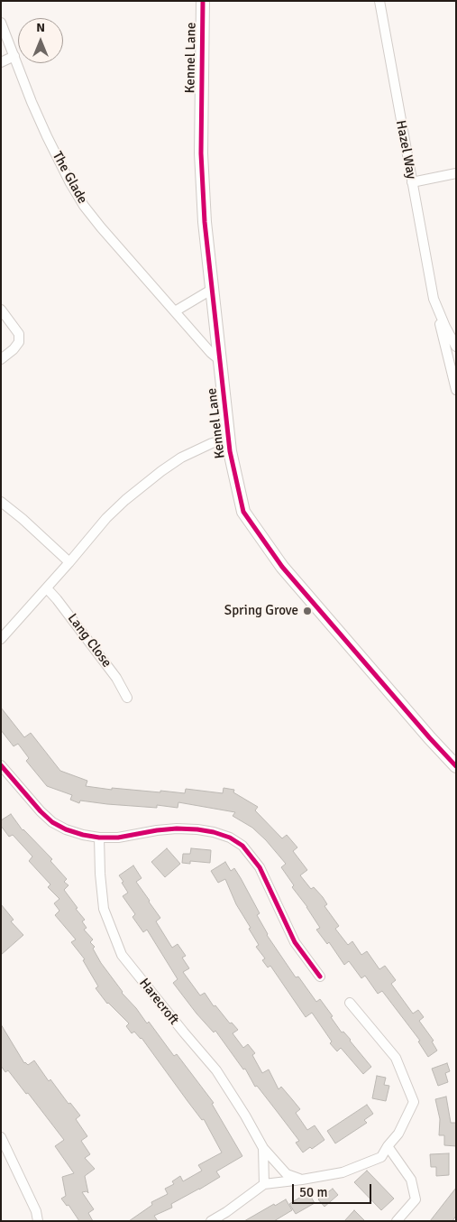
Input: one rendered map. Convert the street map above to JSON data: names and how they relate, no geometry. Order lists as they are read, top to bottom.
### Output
{
  "streets": {
    "street": [
      "Kennel Lane",
      "Hazel Way",
      "The Glade",
      "Lang Close",
      "Harecroft"
    ]
  },
  "crossings": [
    ["Kennel Lane", "The Glade"]
  ],
  "places": ["Spring Grove"],
  "scale_bar": "50 m",
  "north": "top"
}
